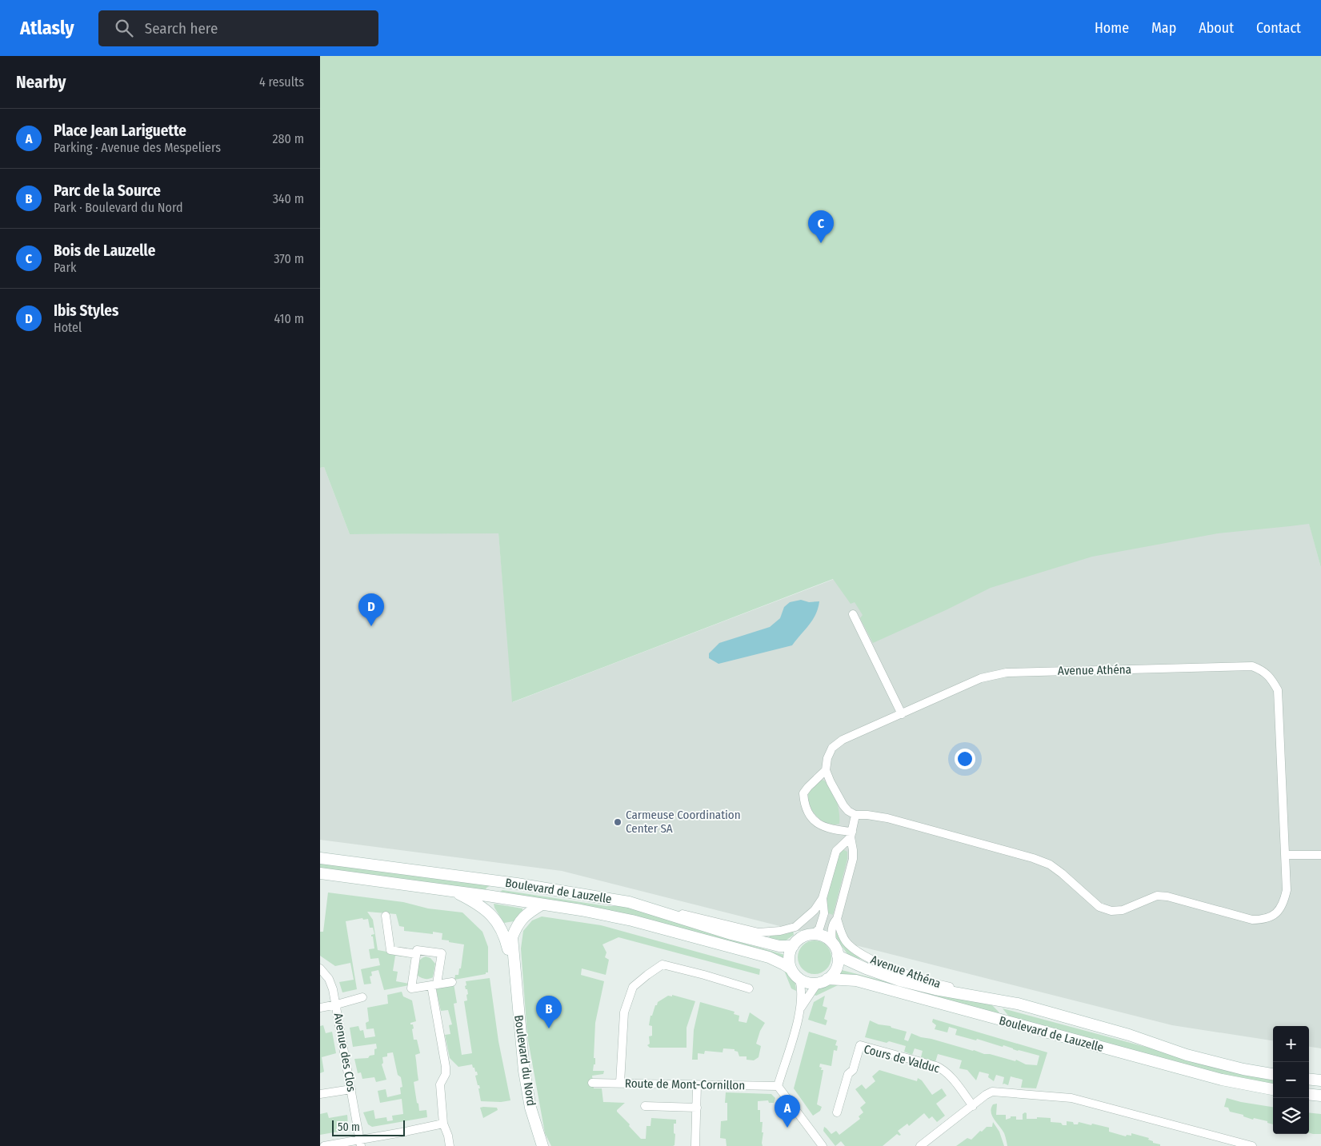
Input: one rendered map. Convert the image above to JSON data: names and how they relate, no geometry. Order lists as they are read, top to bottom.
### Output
{
  "streets": {
    "main road": ["Boulevard de Lauzelle", "Boulevard du Nord"],
    "street": [
      "Avenue Athéna",
      "Avenue des Clos",
      "Cours de Valduc",
      "Route de Mont-Cornillon"
    ]
  },
  "crossings": [
    ["Avenue Athéna", "Boulevard de Lauzelle"],
    ["Boulevard de Lauzelle", "Boulevard du Nord"]
  ],
  "places": ["Carmeuse Coordination Center SA"],
  "scale_bar": "50 m",
  "page": {
    "header": "Atlasly",
    "search": "Search here",
    "nav": [
      "Home",
      "Map",
      "About",
      "Contact"
    ],
    "heading": ["Nearby", "4 results"],
    "list": [
      {
        "mark": "A",
        "name": "Place Jean Lariguette",
        "note": "Parking · Avenue des Mespeliers",
        "value": "280 m"
      },
      {
        "mark": "B",
        "name": "Parc de la Source",
        "note": "Park · Boulevard du Nord",
        "value": "340 m"
      },
      {
        "mark": "C",
        "name": "Bois de Lauzelle",
        "note": "Park",
        "value": "370 m"
      },
      {
        "mark": "D",
        "name": "Ibis Styles",
        "note": "Hotel",
        "value": "410 m"
      }
    ],
    "pins": [
      "C",
      "D",
      "B",
      "A"
    ],
    "map_buttons": ["+", "−"],
    "scale": "50 m"
  }
}
